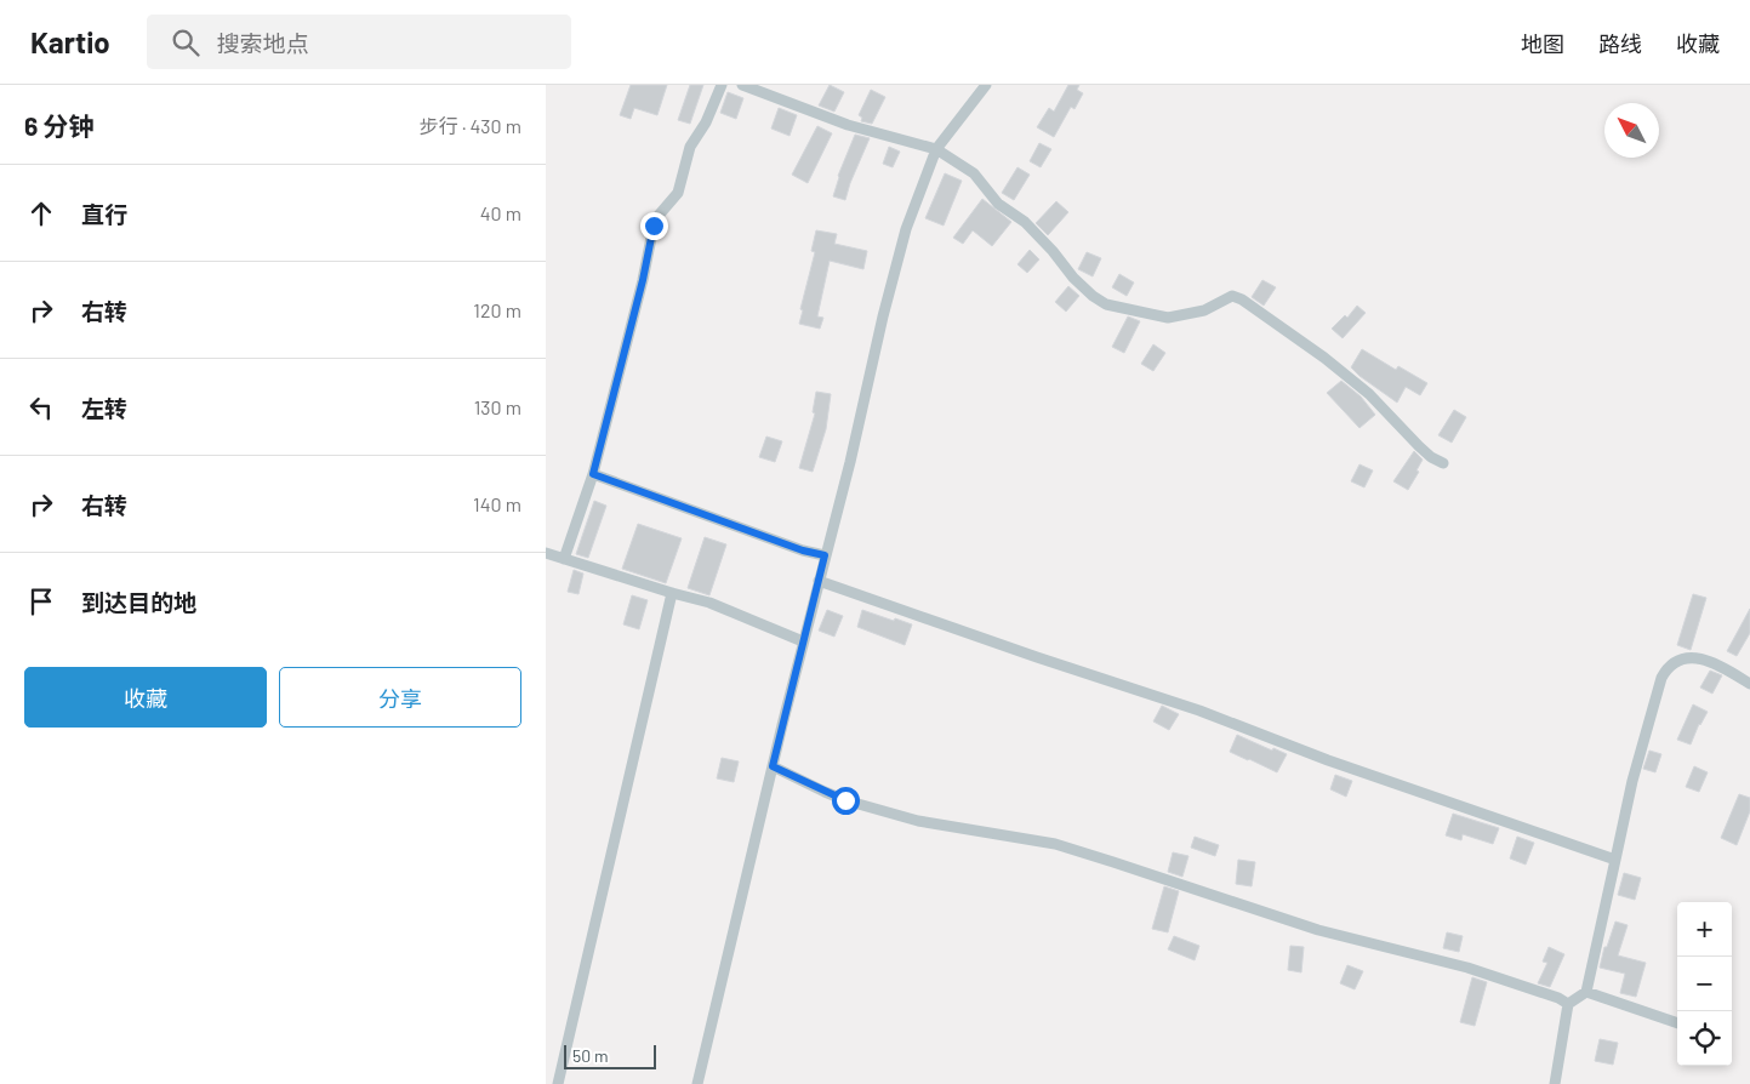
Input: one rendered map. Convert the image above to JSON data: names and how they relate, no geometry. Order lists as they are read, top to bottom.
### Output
{
  "scale_bar": "50 m",
  "north": "top left",
  "page": {
    "header": "Kartio",
    "search": "搜索地点",
    "nav": ["地图", "路线", "收藏"],
    "heading": ["6 分钟", "步行 · 430 m"],
    "list": [
      ["直行", "40 m"],
      ["右转", "120 m"],
      ["左转", "130 m"],
      ["右转", "140 m"],
      "到达目的地"
    ],
    "buttons": ["收藏", "分享"],
    "map_buttons": ["+", "−"],
    "scale": "50 m"
  }
}
